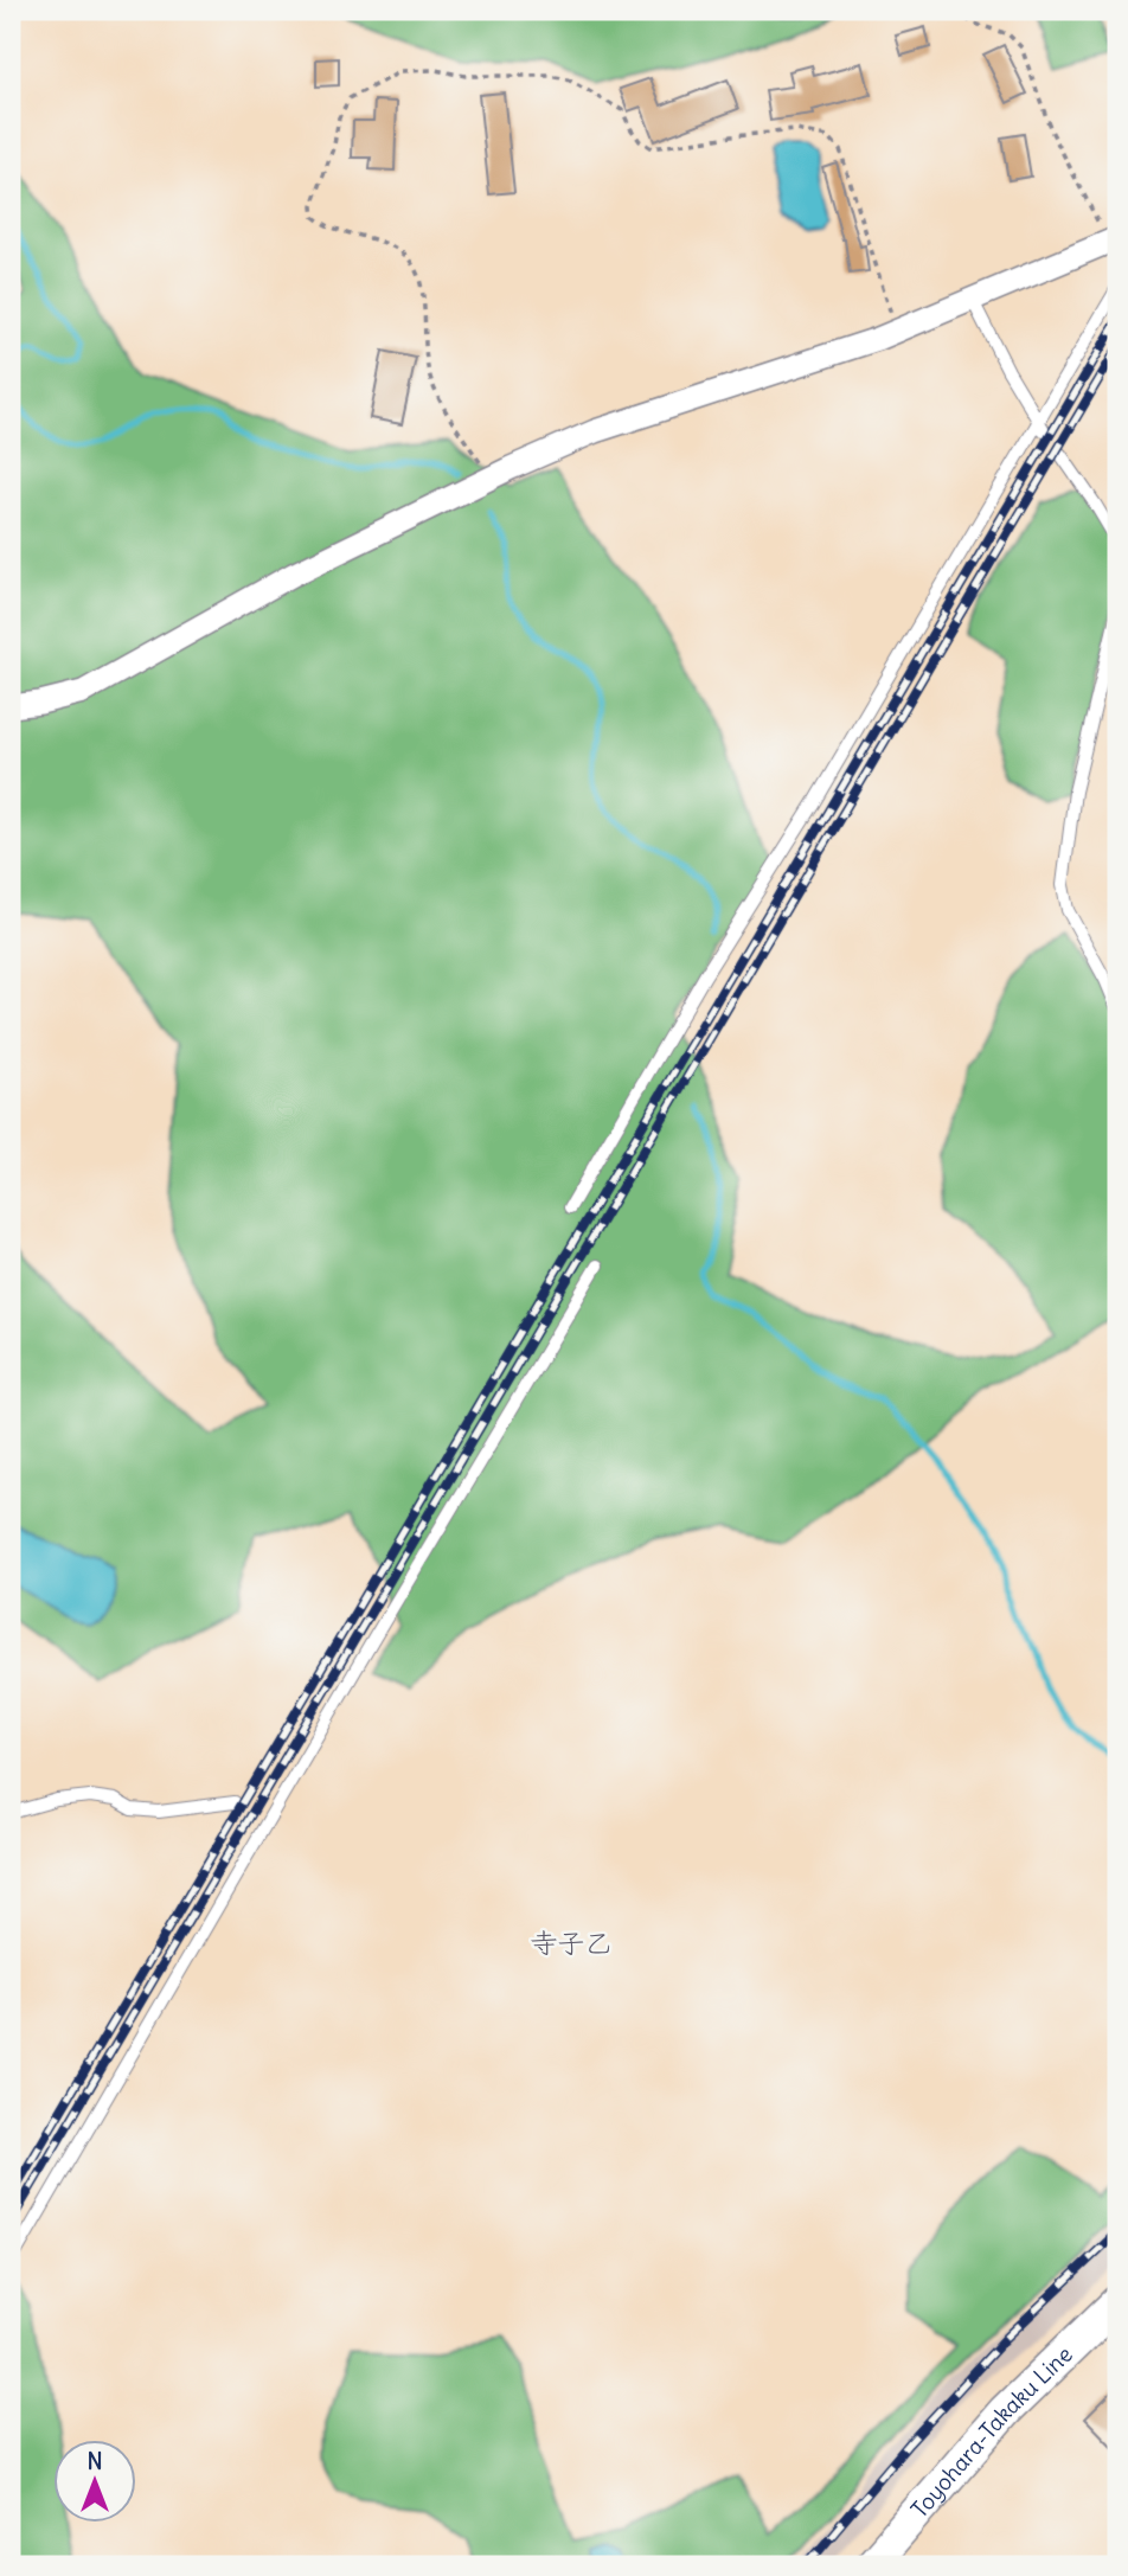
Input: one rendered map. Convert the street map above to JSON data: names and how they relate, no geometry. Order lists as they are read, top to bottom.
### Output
{
  "streets": {
    "main road": ["Toyohara-Takaku Line"]
  },
  "districts": ["寺子乙"],
  "north": "top"
}
